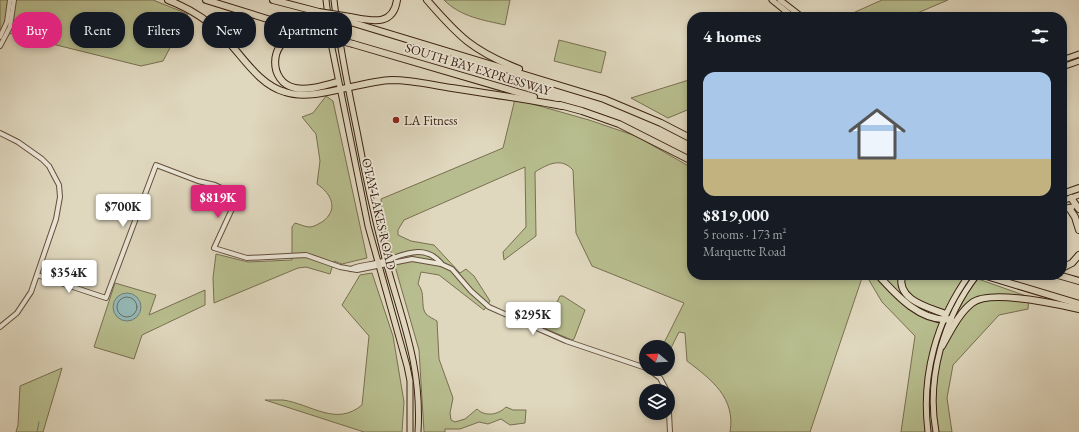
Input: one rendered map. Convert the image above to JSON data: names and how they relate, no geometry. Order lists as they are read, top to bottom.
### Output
{
  "streets": {
    "highway": ["SOUTH BAY EXPRESSWAY"],
    "main road": ["OTAY LAKES ROAD"]
  },
  "places": ["LA Fitness"],
  "north": "left",
  "page": {
    "chip": [
      "Buy",
      "Rent",
      "Filters",
      "New",
      "Apartment"
    ],
    "heading": "4 homes",
    "list": [
      {
        "name": "$819,000",
        "note": "5 rooms · 173 m² · Marquette Road"
      }
    ],
    "price": [
      "$819K",
      "$700K",
      "$354K",
      "$295K"
    ]
  }
}
